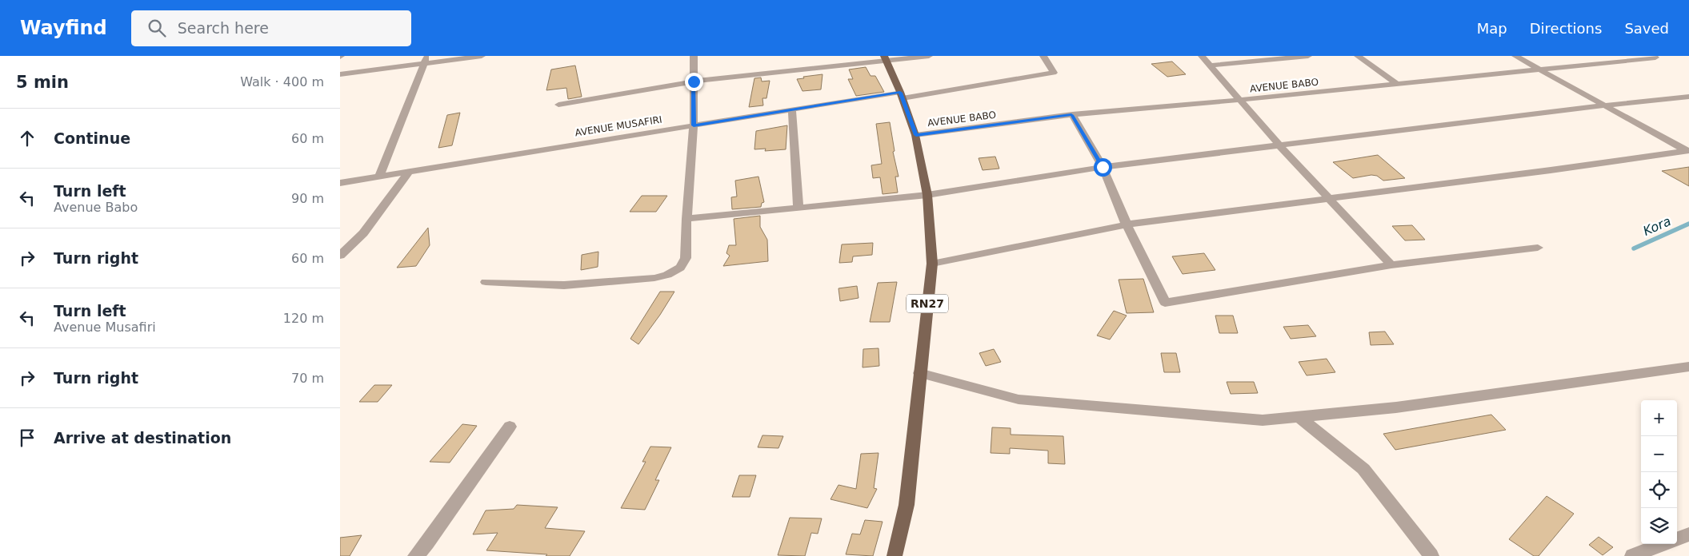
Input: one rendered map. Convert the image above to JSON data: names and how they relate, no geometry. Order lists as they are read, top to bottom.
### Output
{
  "streets": {
    "main road": ["RN27"],
    "street": ["AVENUE BABO", "AVENUE MUSAFIRI"]
  },
  "crossings": [
    ["AVENUE BABO", "RN27"],
    ["AVENUE MUSAFIRI", "RN27"]
  ],
  "water": ["Kora"],
  "page": {
    "header": "Wayfind",
    "search": "Search here",
    "nav": ["Map", "Directions", "Saved"],
    "heading": ["5 min", "Walk · 400 m"],
    "list": [
      ["Continue", "60 m"],
      ["Turn left", "Avenue Babo", "90 m"],
      ["Turn right", "60 m"],
      ["Turn left", "Avenue Musafiri", "120 m"],
      ["Turn right", "70 m"],
      "Arrive at destination"
    ],
    "map_buttons": ["+", "−"]
  }
}
